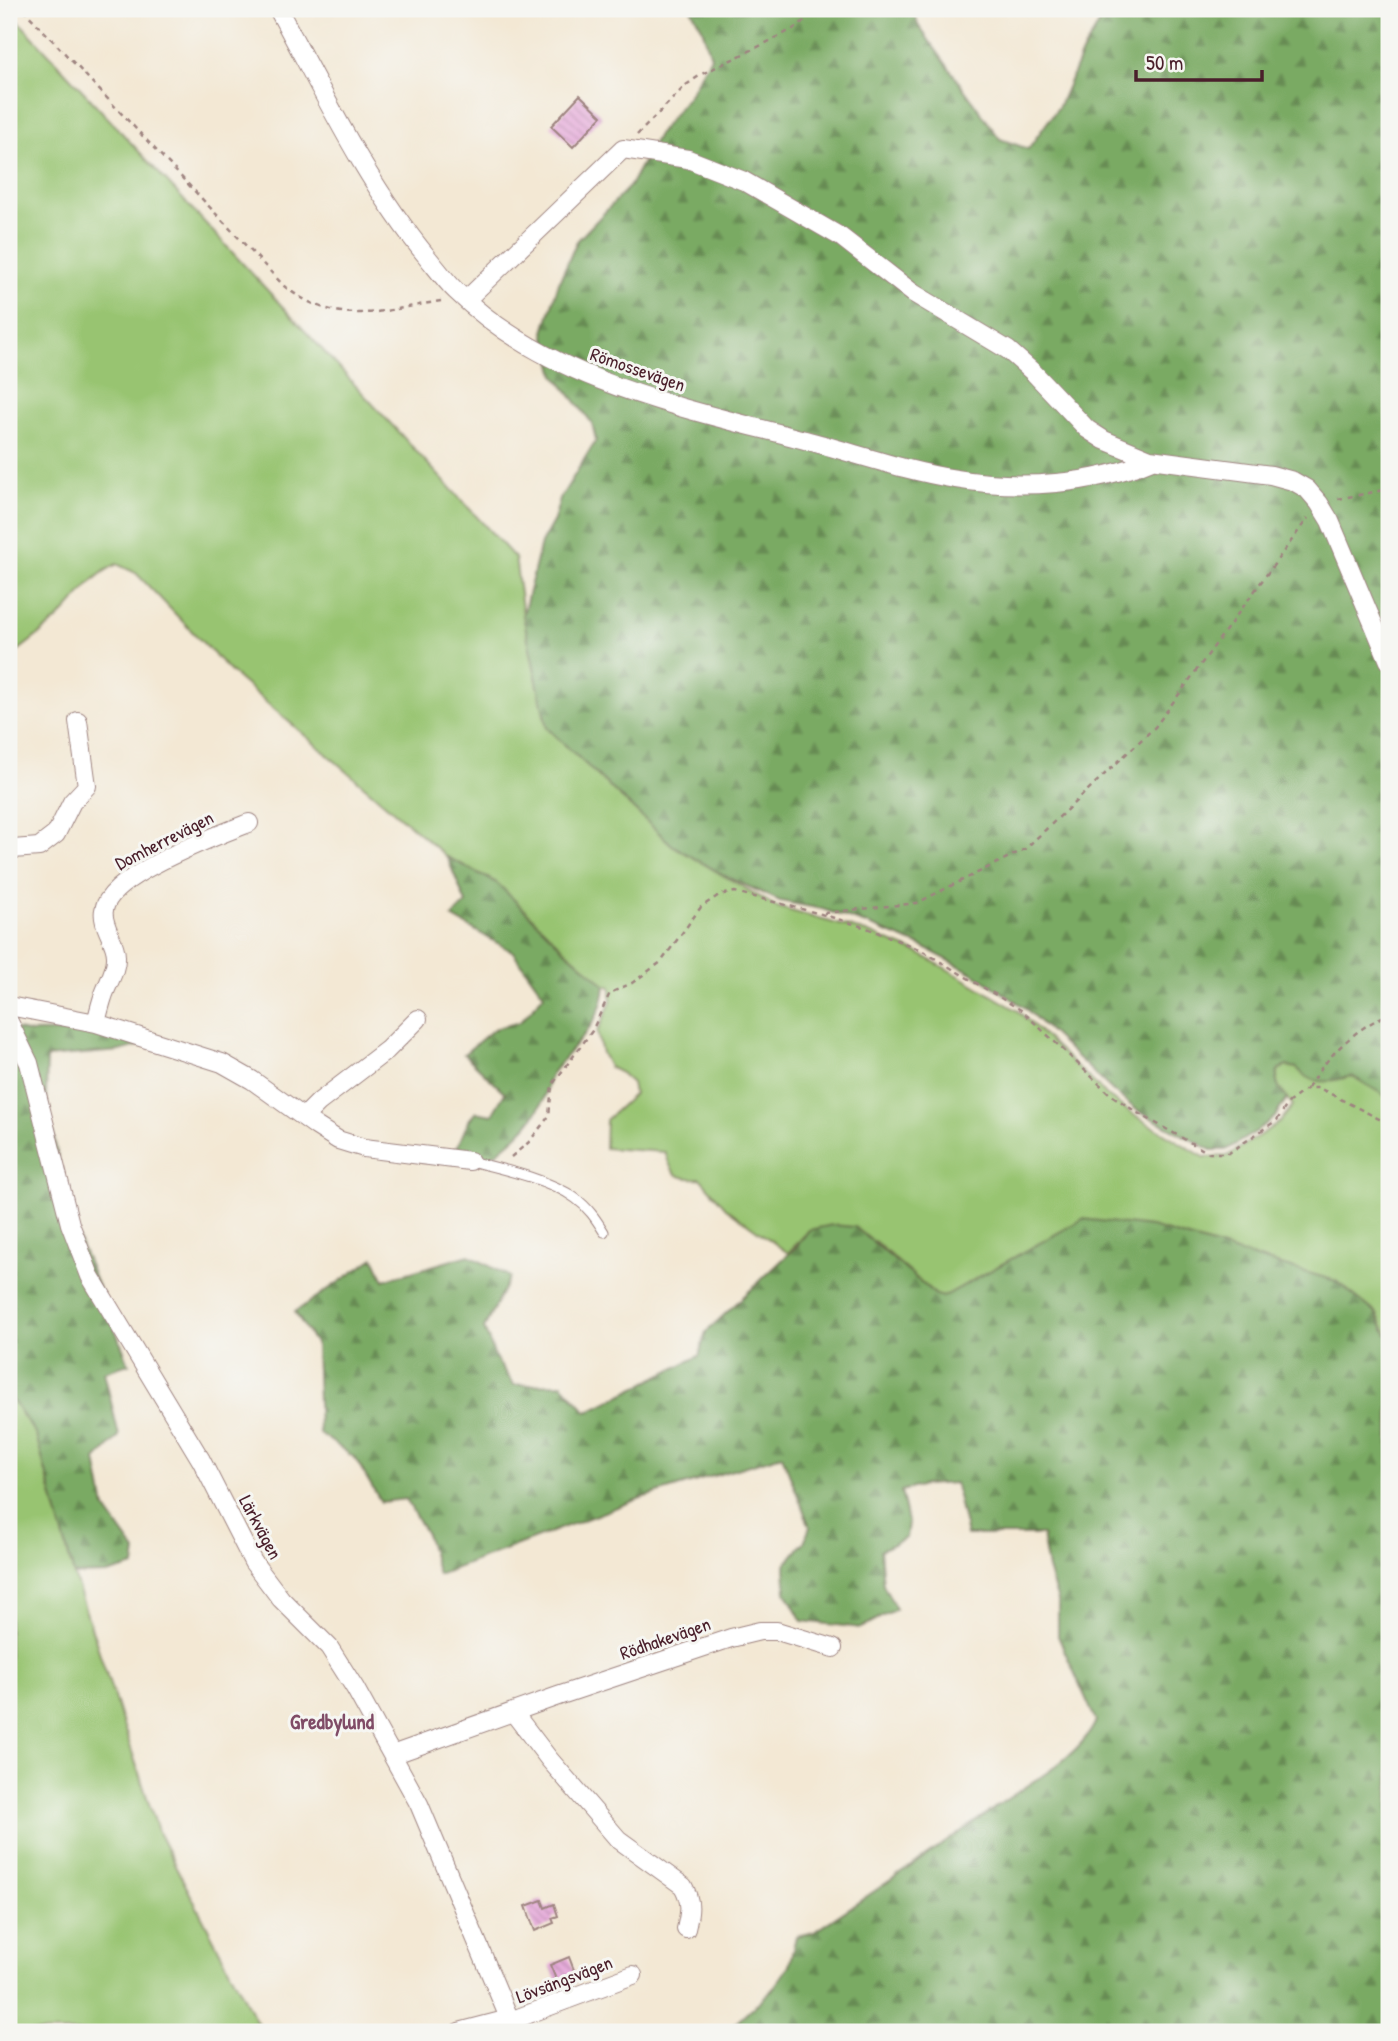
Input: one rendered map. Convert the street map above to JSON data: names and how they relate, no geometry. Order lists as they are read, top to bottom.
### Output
{
  "streets": {
    "street": [
      "Römossevägen",
      "Domherrevägen",
      "Lärkvägen",
      "Rödhakevägen",
      "Lövsängsvägen"
    ]
  },
  "crossings": [
    ["Lärkvägen", "Rödhakevägen"],
    ["Lärkvägen", "Lövsängsvägen"]
  ],
  "districts": ["Gredbylund"],
  "scale_bar": "50 m"
}
